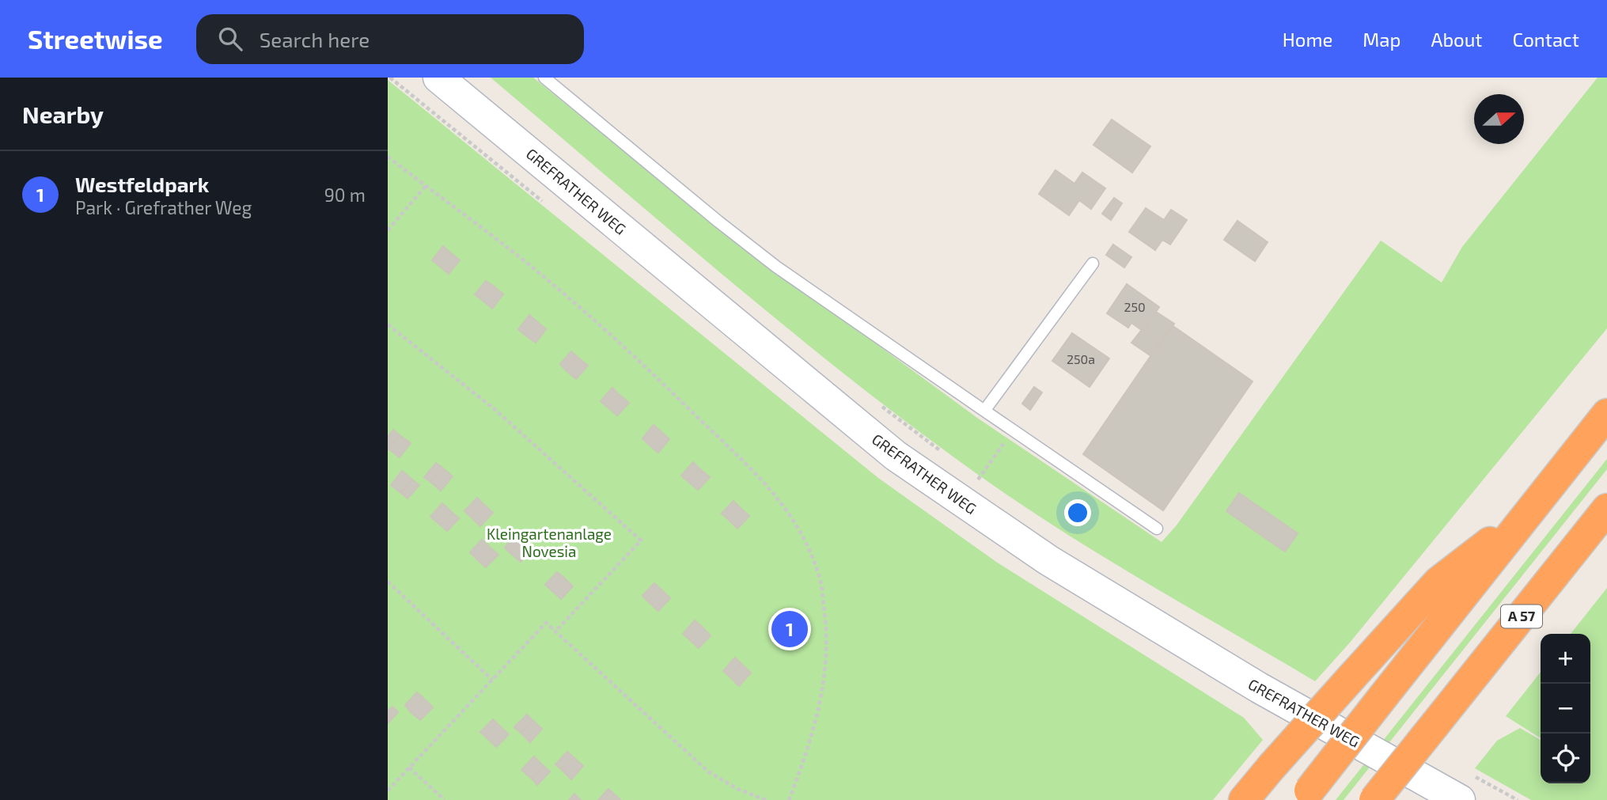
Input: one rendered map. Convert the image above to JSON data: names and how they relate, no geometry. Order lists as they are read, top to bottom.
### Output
{
  "streets": {
    "highway": ["A 57"],
    "main road": ["GREFRATHER WEG"]
  },
  "parks": ["Kleingartenanlage Novesia"],
  "house_numbers": ["250", "250a"],
  "north": "right",
  "page": {
    "header": "Streetwise",
    "search": "Search here",
    "nav": [
      "Home",
      "Map",
      "About",
      "Contact"
    ],
    "heading": "Nearby",
    "list": [
      {
        "mark": "1",
        "name": "Westfeldpark",
        "note": "Park · Grefrather Weg",
        "value": "90 m"
      }
    ],
    "pins": "1",
    "map_buttons": ["+", "−"]
  }
}
